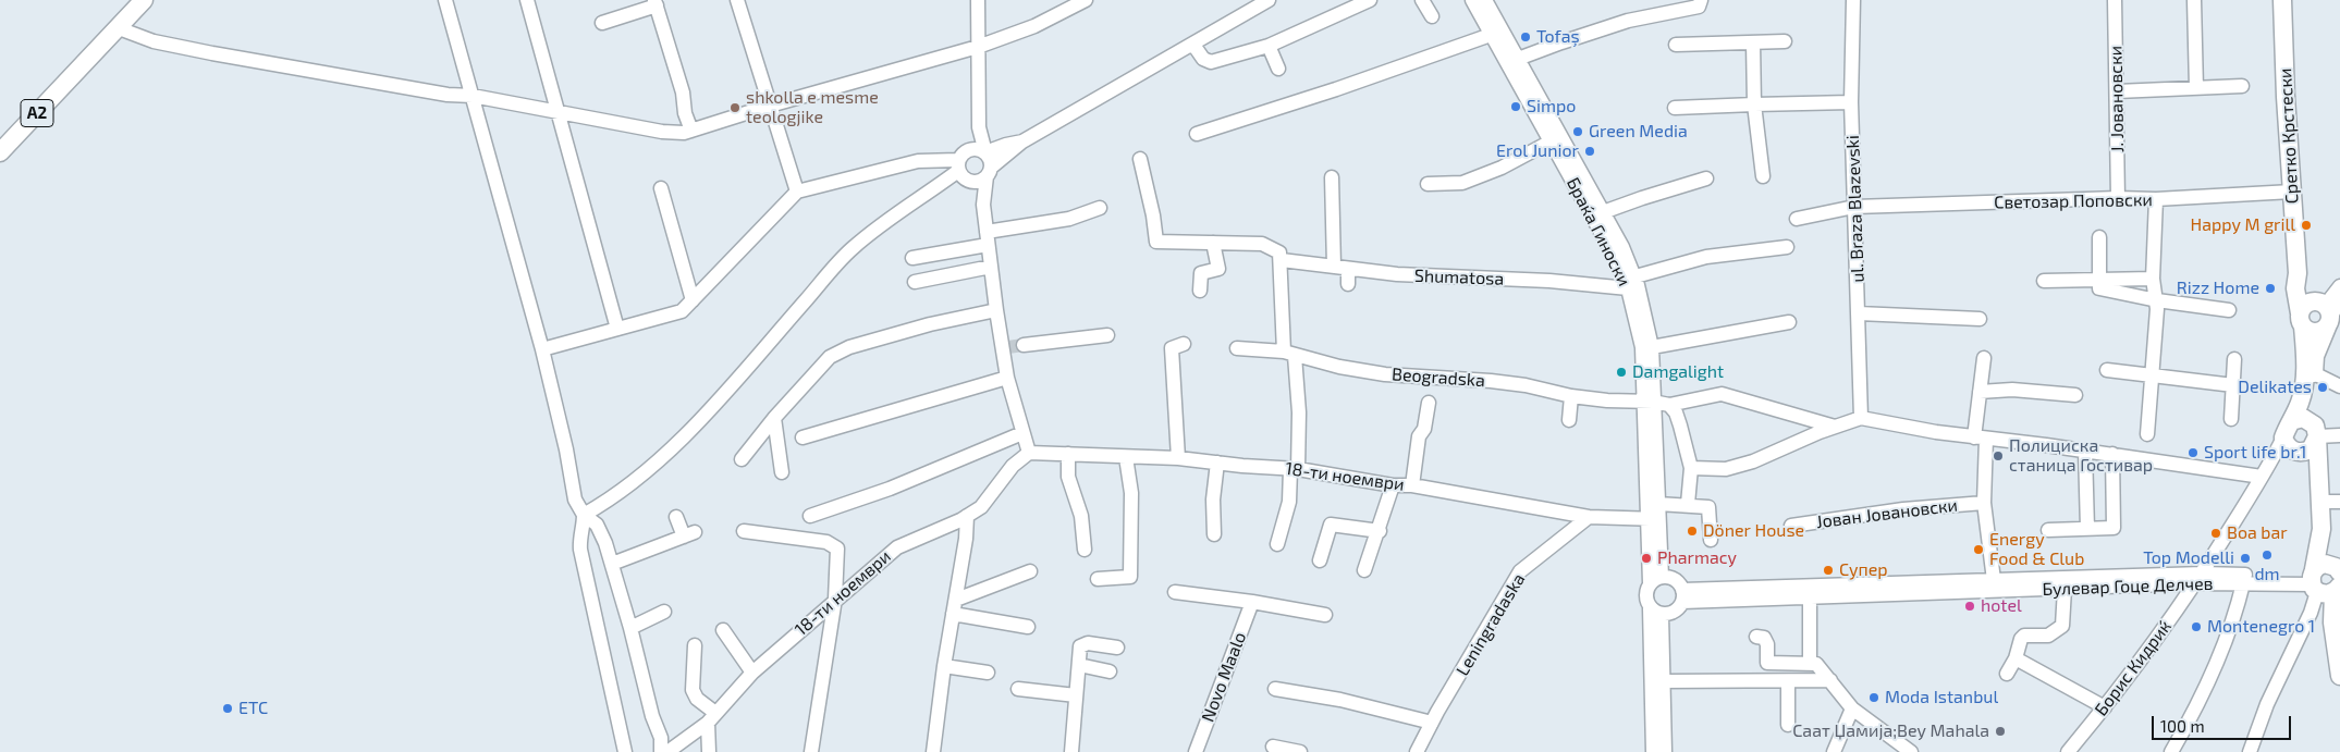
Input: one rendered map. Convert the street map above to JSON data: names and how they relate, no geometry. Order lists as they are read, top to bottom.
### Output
{
  "streets": {
    "main road": ["A2", "Сретко Крстески"],
    "street": [
      "Ј. Јовановски",
      "Светозар Поповски",
      "ul. Braza Blazevski",
      "Браќа Гиноски",
      "Shumatosa",
      "Beogradska",
      "18-ти ноември",
      "Јован Јовановски",
      "Булевар Гоце Делчев",
      "Leningradaska",
      "Борис Кидриќ",
      "Novo Maalo"
    ]
  },
  "crossings": [
    ["Ј. Јовановски", "Светозар Поповски"],
    ["Сретко Крстески", "Светозар Поповски"],
    ["Сретко Крстески", "Борис Кидриќ"],
    ["Светозар Поповски", "ul. Braza Blazevski"],
    ["Браќа Гиноски", "Shumatosa"],
    ["Браќа Гиноски", "Beogradska"],
    ["Браќа Гиноски", "18-ти ноември"],
    ["Браќа Гиноски", "Булевар Гоце Делчев"],
    ["18-ти ноември", "Leningradaska"],
    ["Булевар Гоце Делчев", "Борис Кидриќ"]
  ],
  "places": [
    "Tofaş",
    "Simpo",
    "shkolla e mesme teologjike",
    "Green Media",
    "Erol Junior",
    "Happy M grill",
    "Rizz Home",
    "Damgalight",
    "Delikates",
    "Sport life br.1",
    "Полициска станица Гостивар",
    "Döner House",
    "Boa bar",
    "Energy Food & Club",
    "dm",
    "Pharmacy",
    "Top Modelli",
    "Супер",
    "hotel",
    "Montenegro 1",
    "Moda Istanbul",
    "ETC",
    "Саат Џамија;Bey Mahala"
  ],
  "scale_bar": "100 m"
}
